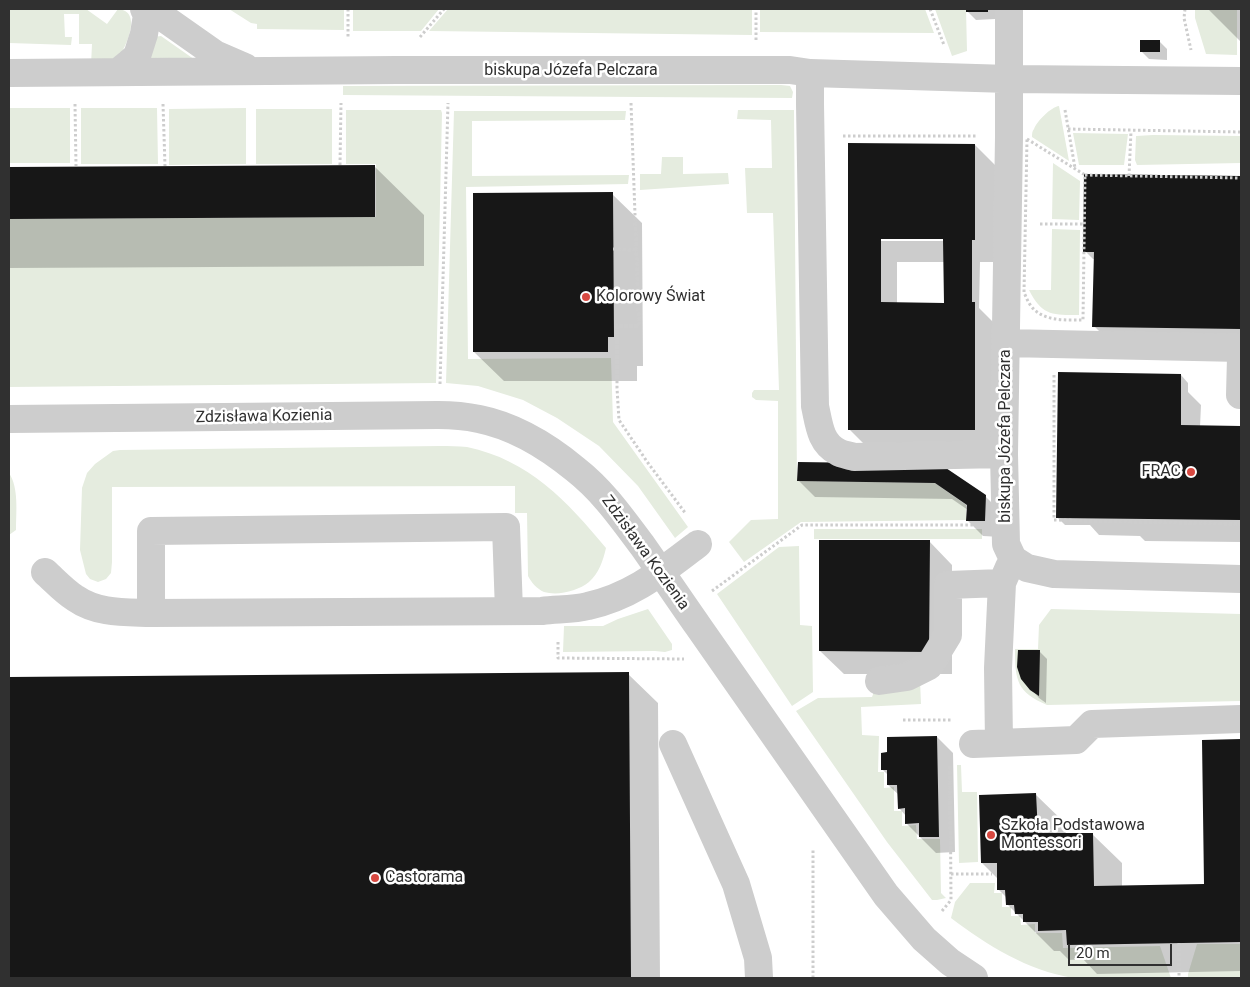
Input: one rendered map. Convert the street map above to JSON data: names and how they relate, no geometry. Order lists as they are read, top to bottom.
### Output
{
  "streets": {
    "street": ["biskupa Józefa Pelczara", "Zdzisława Kozienia"]
  },
  "places": [
    "Kolorowy Świat",
    "FRAC",
    "Szkoła Podstawowa Montessori",
    "Castorama"
  ],
  "scale_bar": "20 m"
}
